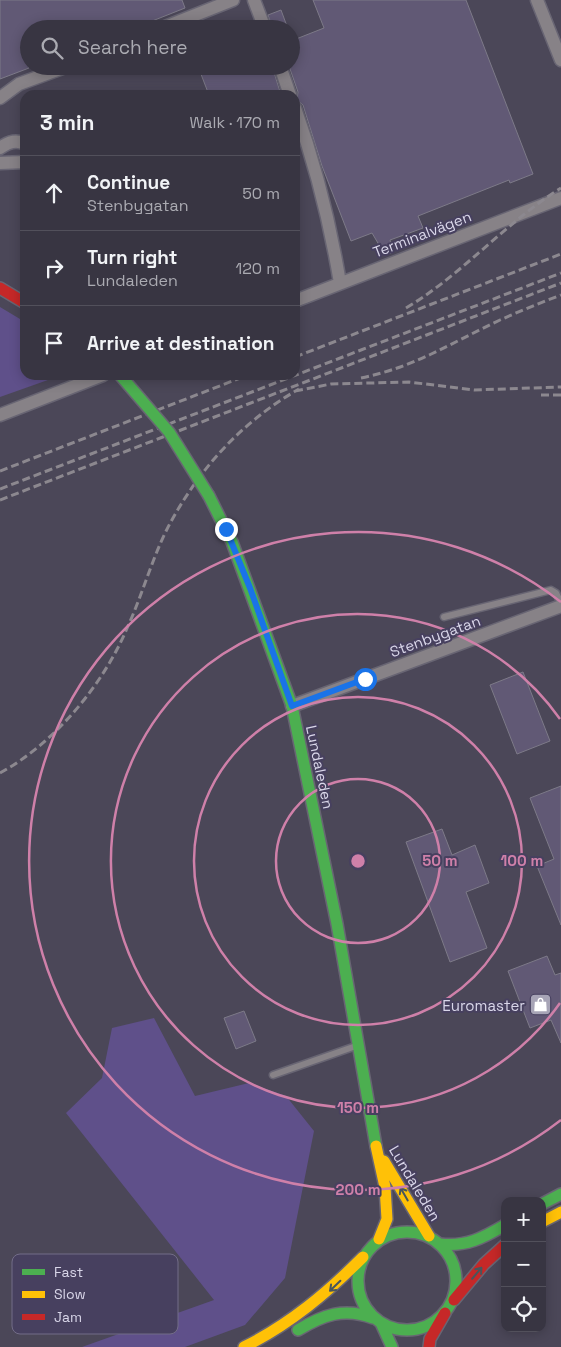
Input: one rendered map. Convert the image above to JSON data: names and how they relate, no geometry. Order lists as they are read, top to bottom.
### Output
{
  "streets": {
    "main road": ["Lundaleden"],
    "street": ["Terminalvägen", "Stenbygatan"]
  },
  "crossings": [
    ["Stenbygatan", "Lundaleden"]
  ],
  "places": {
    "shop": ["Euromaster"]
  },
  "legend": ["Fast", "Slow", "Jam"],
  "page": {
    "search": "Search here",
    "heading": ["3 min", "Walk · 170 m"],
    "list": [
      ["Continue", "Stenbygatan", "50 m"],
      ["Turn right", "Lundaleden", "120 m"],
      "Arrive at destination"
    ],
    "map_buttons": ["+", "−"]
  },
  "rings": [
    "50 m",
    "100 m",
    "150 m",
    "200 m"
  ]
}
